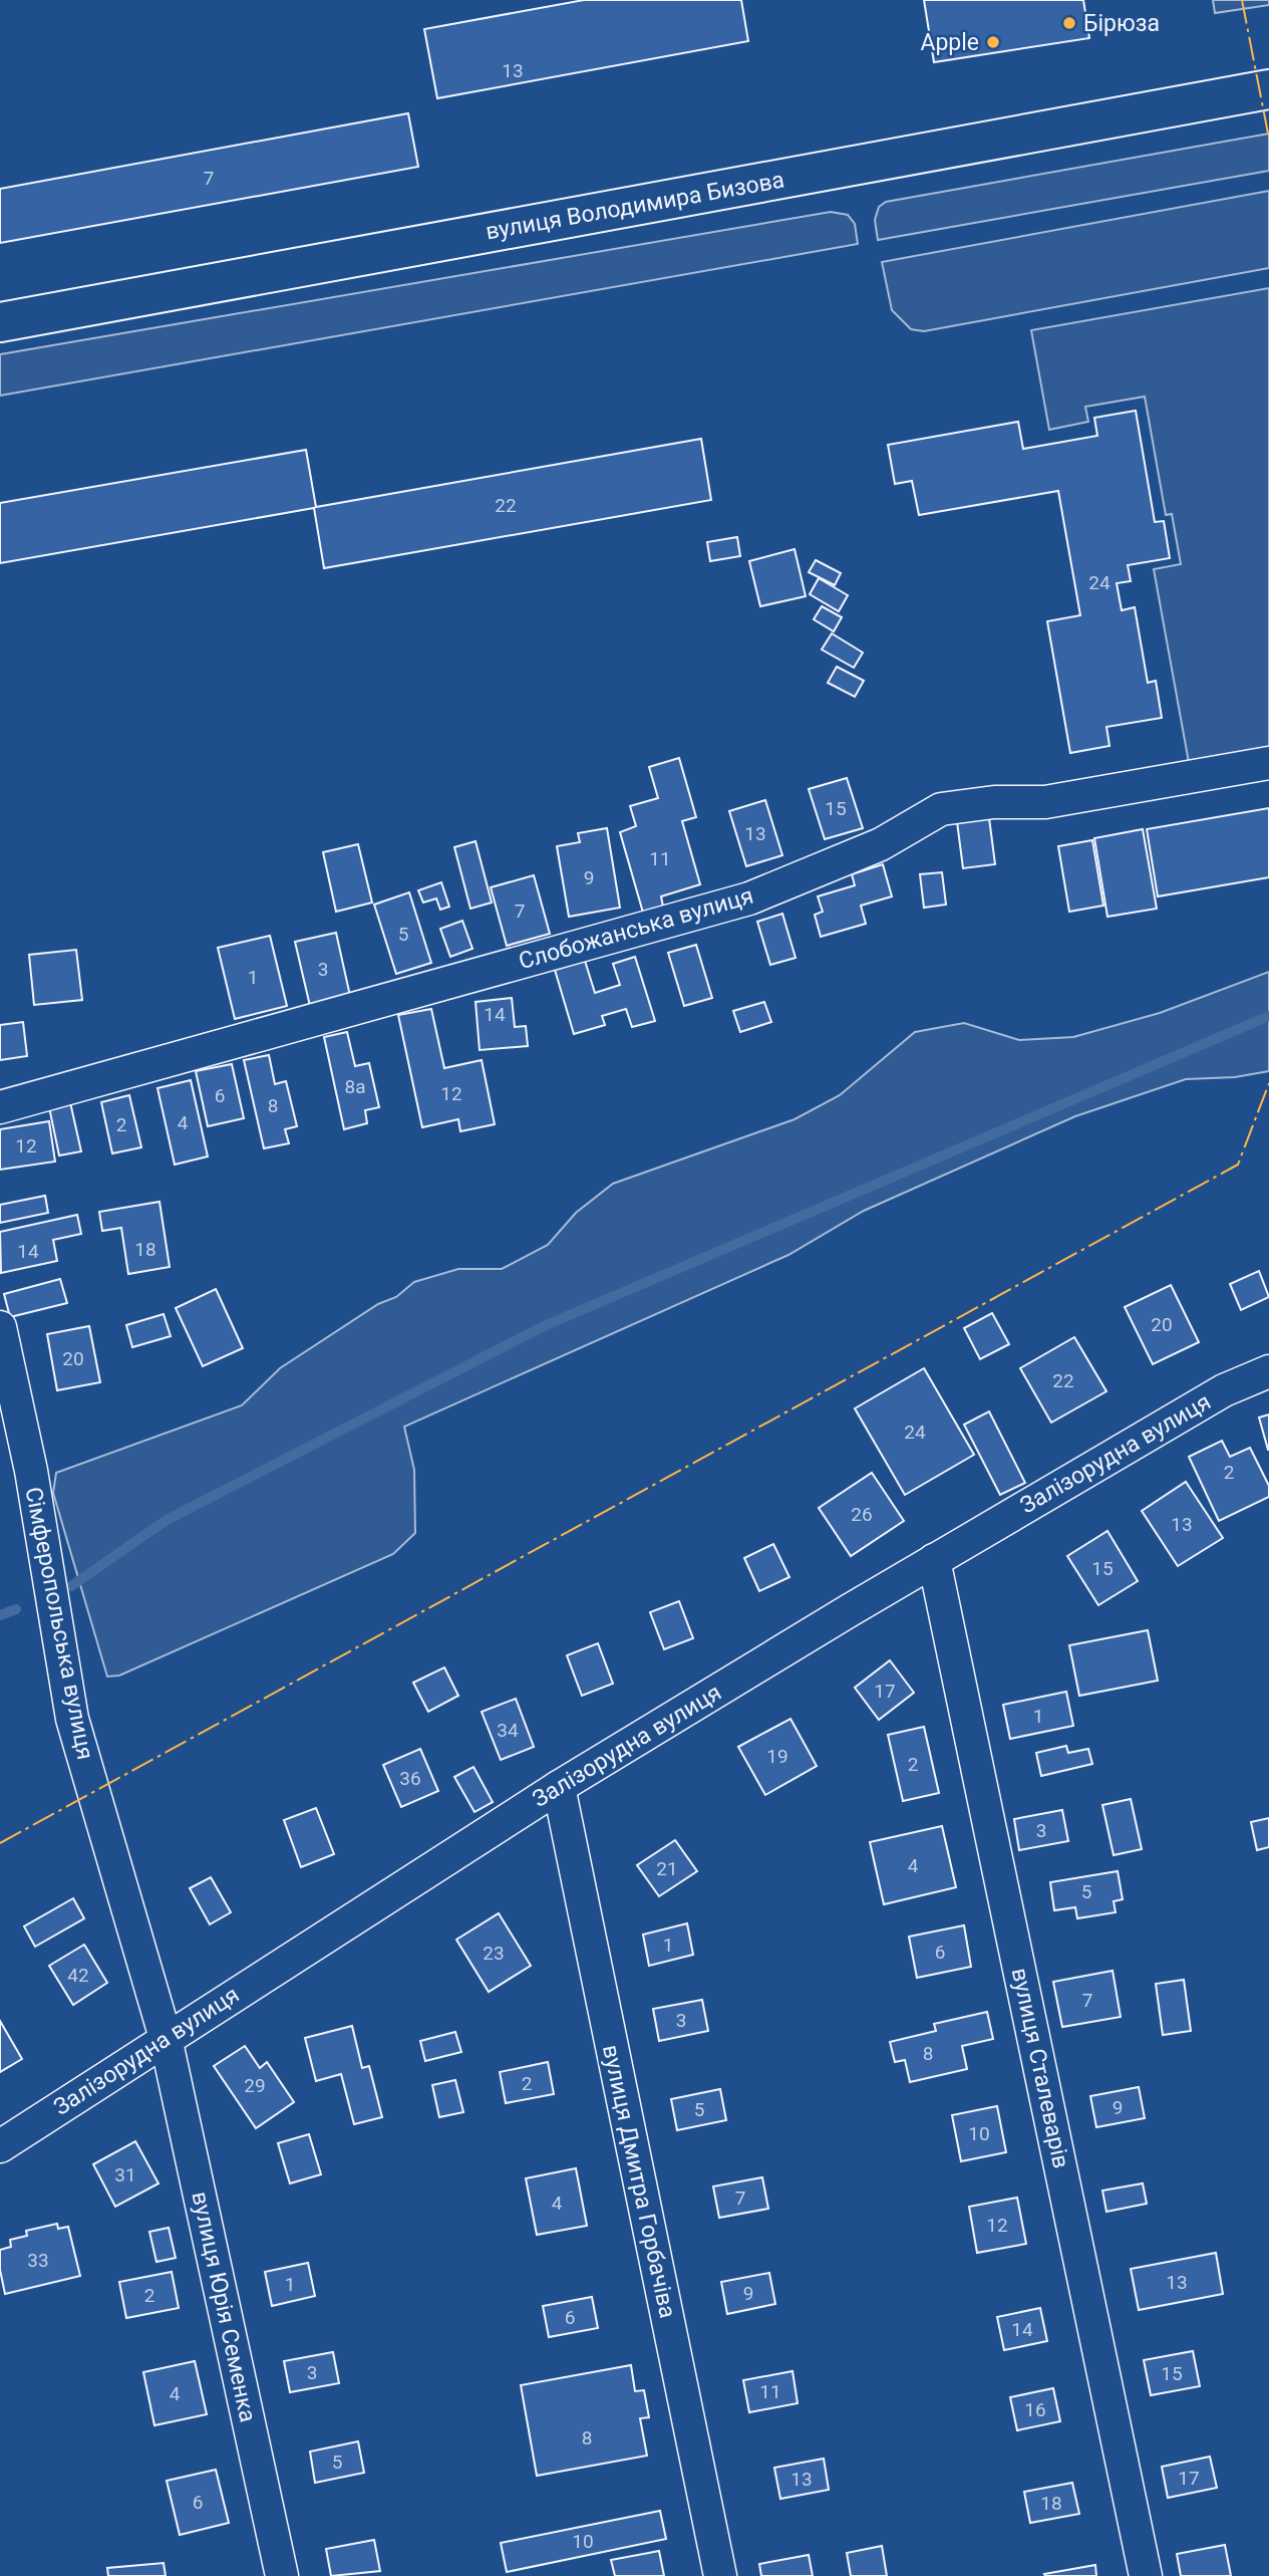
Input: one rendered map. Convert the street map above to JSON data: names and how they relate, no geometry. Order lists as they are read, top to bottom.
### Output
{
  "streets": {
    "street": [
      "вулиця Володимира Бизова",
      "Слобожанська вулиця",
      "Залізорудна вулиця",
      "Сімферопольська вулиця",
      "вулиця Сталеварів",
      "вулиця Дмитра Горбачіва",
      "вулиця Юрія Семенка"
    ]
  },
  "crossings": [
    ["Залізорудна вулиця", "Сімферопольська вулиця"],
    ["Залізорудна вулиця", "вулиця Сталеварів"],
    ["Залізорудна вулиця", "вулиця Дмитра Горбачіва"],
    ["Залізорудна вулиця", "вулиця Юрія Семенка"],
    ["Сімферопольська вулиця", "вулиця Юрія Семенка"]
  ],
  "places": ["Бірюза", "Apple"],
  "house_numbers": [
    "13",
    "7",
    "22",
    "24",
    "15",
    "13",
    "11",
    "9",
    "7",
    "5",
    "3",
    "1",
    "14",
    "8а",
    "12",
    "6",
    "8",
    "4",
    "2",
    "12",
    "18",
    "14",
    "20",
    "20",
    "22",
    "24",
    "2",
    "26",
    "13",
    "15",
    "17",
    "1",
    "34",
    "19",
    "2",
    "36",
    "3",
    "4",
    "21",
    "5",
    "1",
    "6",
    "23",
    "42",
    "7",
    "3",
    "8",
    "2",
    "29",
    "9",
    "5",
    "10",
    "31",
    "7",
    "4",
    "12",
    "33",
    "13",
    "1",
    "9",
    "2",
    "6",
    "14",
    "3",
    "15",
    "11",
    "4",
    "16",
    "8",
    "5",
    "17",
    "13",
    "6",
    "18",
    "10"
  ]
}
